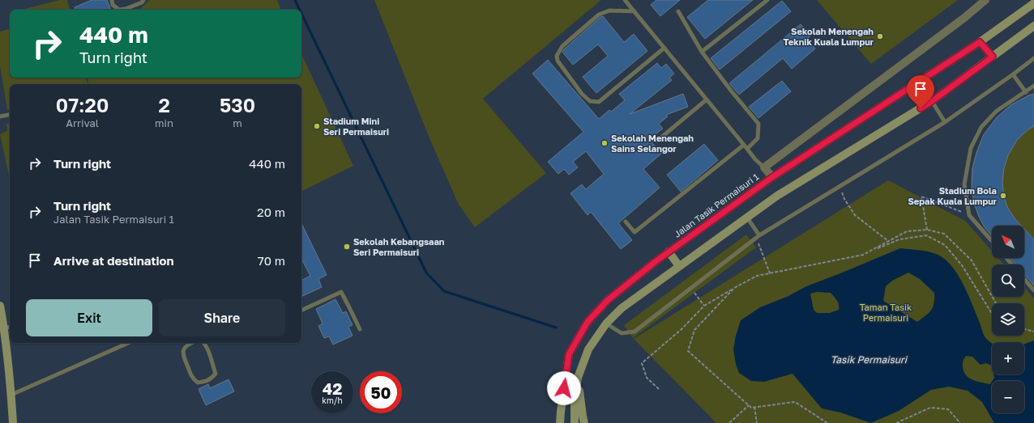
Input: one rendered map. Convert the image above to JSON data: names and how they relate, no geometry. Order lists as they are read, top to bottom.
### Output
{
  "streets": {
    "main road": ["Jalan Tasik Permaisuri 1"]
  },
  "water": ["Tasik Permaisuri"],
  "parks": ["Taman Tasik Permaisuri"],
  "places": [
    "Sekolah Menengah Teknik Kuala Lumpur",
    "Stadium Mini Seri Permaisuri",
    "Sekolah Menengah Sains Selangor",
    "Stadium Bola Sepak Kuala Lumpur",
    "Sekolah Kebangsaan Seri Permaisuri"
  ],
  "north": "top left",
  "page": {
    "turn": ["440 m", "Turn right"],
    "eta": [
      "07:20",
      "Arrival",
      "2",
      "min",
      "530",
      "m"
    ],
    "list": [
      {
        "name": "Turn right",
        "value": "440 m"
      },
      {
        "name": "Turn right",
        "note": "Jalan Tasik Permaisuri 1",
        "value": "20 m"
      },
      {
        "name": "Arrive at destination",
        "value": "70 m"
      }
    ],
    "map_buttons": ["+", "−"],
    "buttons": ["Exit", "Share"],
    "speed": "42 km/h",
    "limit": "50"
  }
}
